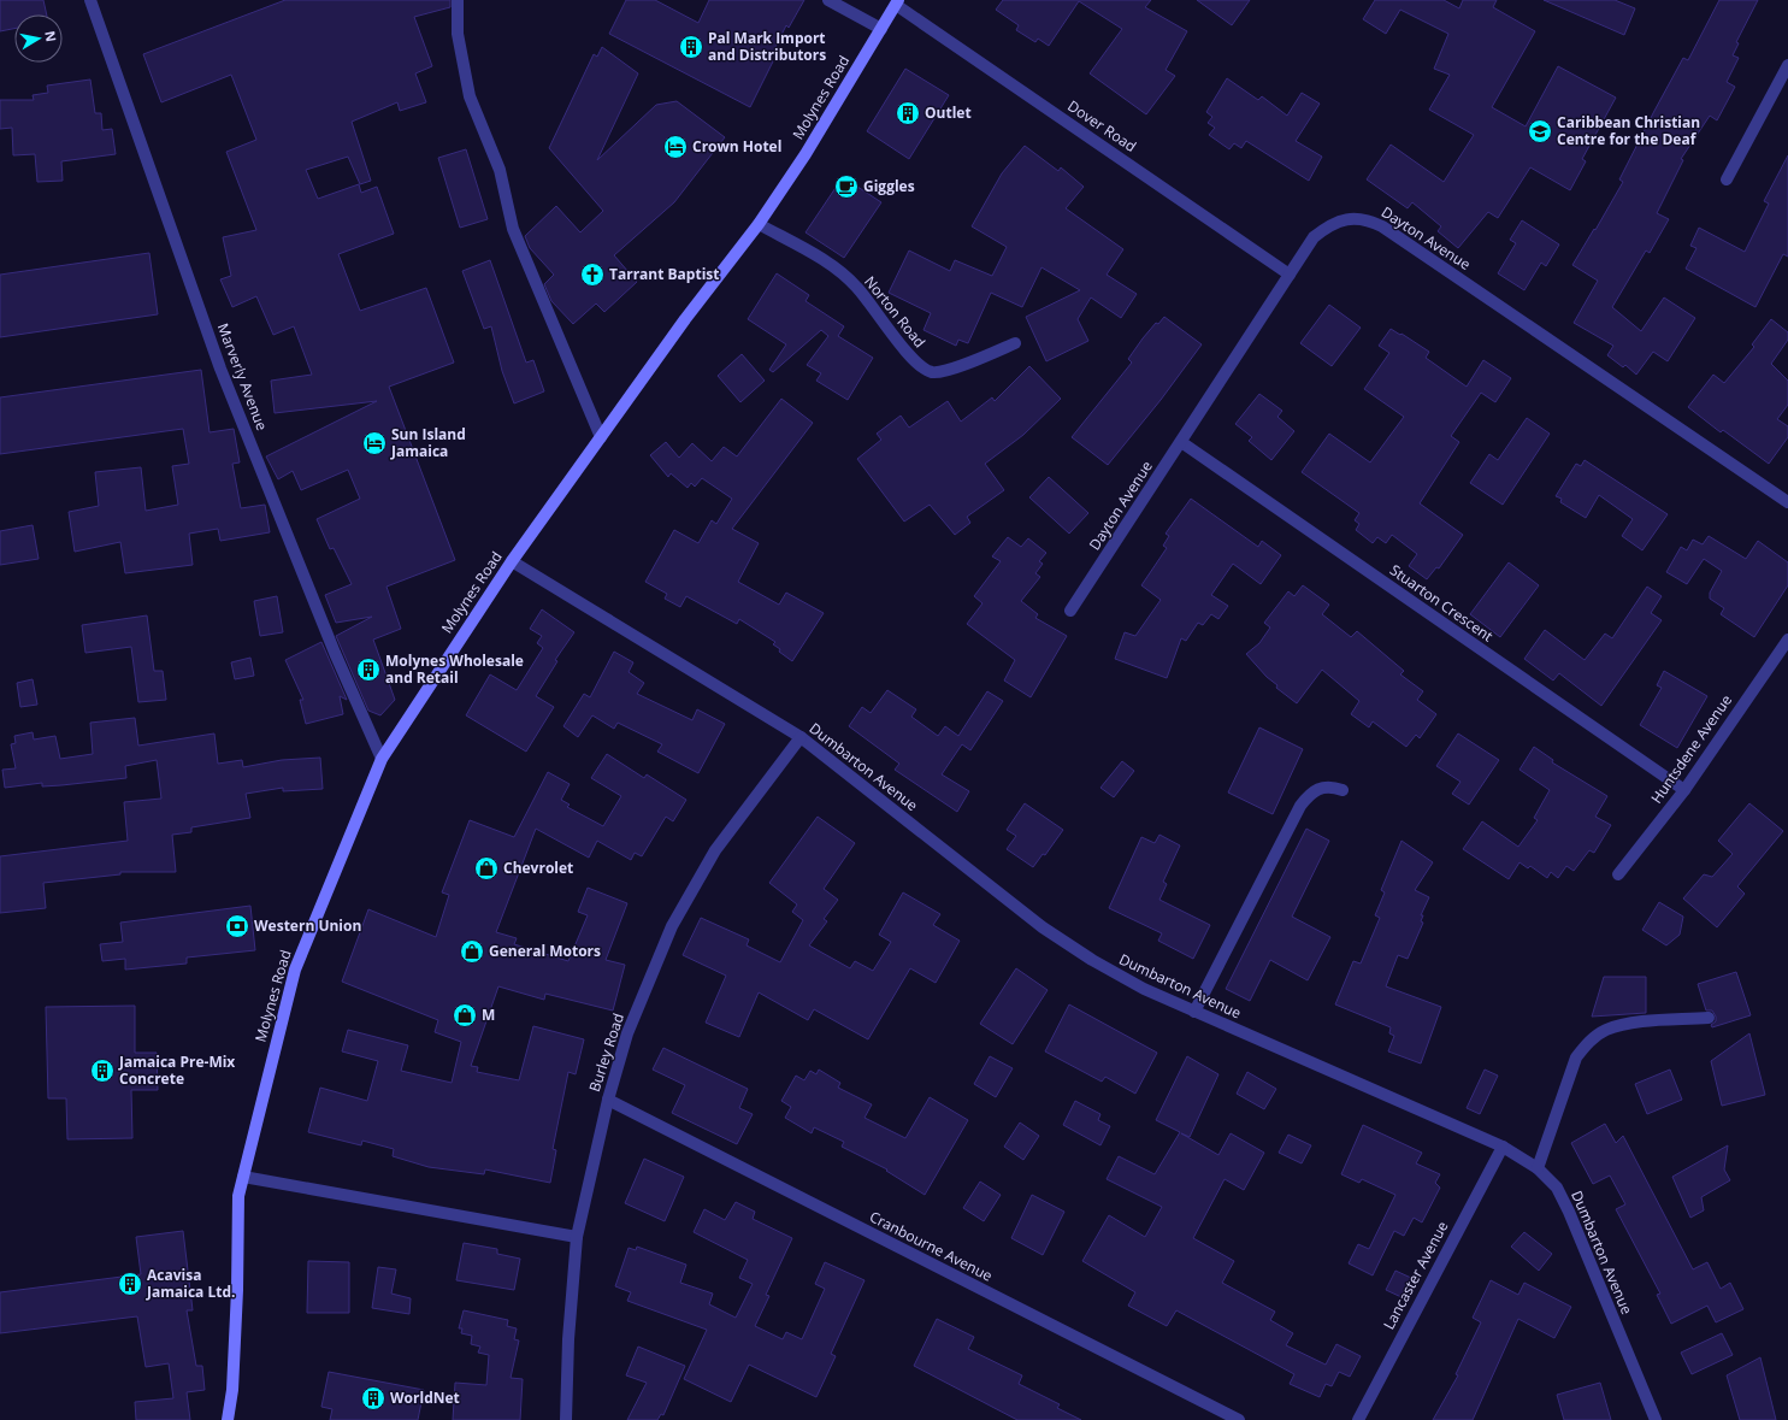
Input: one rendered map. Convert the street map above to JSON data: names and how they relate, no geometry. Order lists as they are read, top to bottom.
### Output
{
  "streets": {
    "main road": ["Molynes Road"],
    "street": [
      "Dover Road",
      "Dayton Avenue",
      "Norton Road",
      "Marverly Avenue",
      "Stuarton Crescent",
      "Huntsdene Avenue",
      "Dumbarton Avenue",
      "Burley Road",
      "Cranbourne Avenue",
      "Lancaster Avenue"
    ]
  },
  "crossings": [
    ["Molynes Road", "Dover Road"],
    ["Molynes Road", "Norton Road"],
    ["Molynes Road", "Marverly Avenue"],
    ["Molynes Road", "Dumbarton Avenue"],
    ["Dover Road", "Dayton Avenue"],
    ["Dayton Avenue", "Stuarton Crescent"],
    ["Stuarton Crescent", "Huntsdene Avenue"],
    ["Dumbarton Avenue", "Burley Road"],
    ["Dumbarton Avenue", "Lancaster Avenue"],
    ["Burley Road", "Cranbourne Avenue"]
  ],
  "places": {
    "building": [
      "Pal Mark Import and Distributors",
      "Outlet",
      "Molynes Wholesale and Retail",
      "Jamaica Pre-Mix Concrete",
      "Acavisa Jamaica Ltd.",
      "WorldNet"
    ],
    "school or university": ["Caribbean Christian Centre for the Deaf"],
    "hotel": ["Crown Hotel", "Sun Island Jamaica"],
    "cafe": ["Giggles"],
    "church": ["Tarrant Baptist"],
    "shop": ["Chevrolet", "General Motors", "M"],
    "bank": ["Western Union"]
  },
  "north": "right"
}
